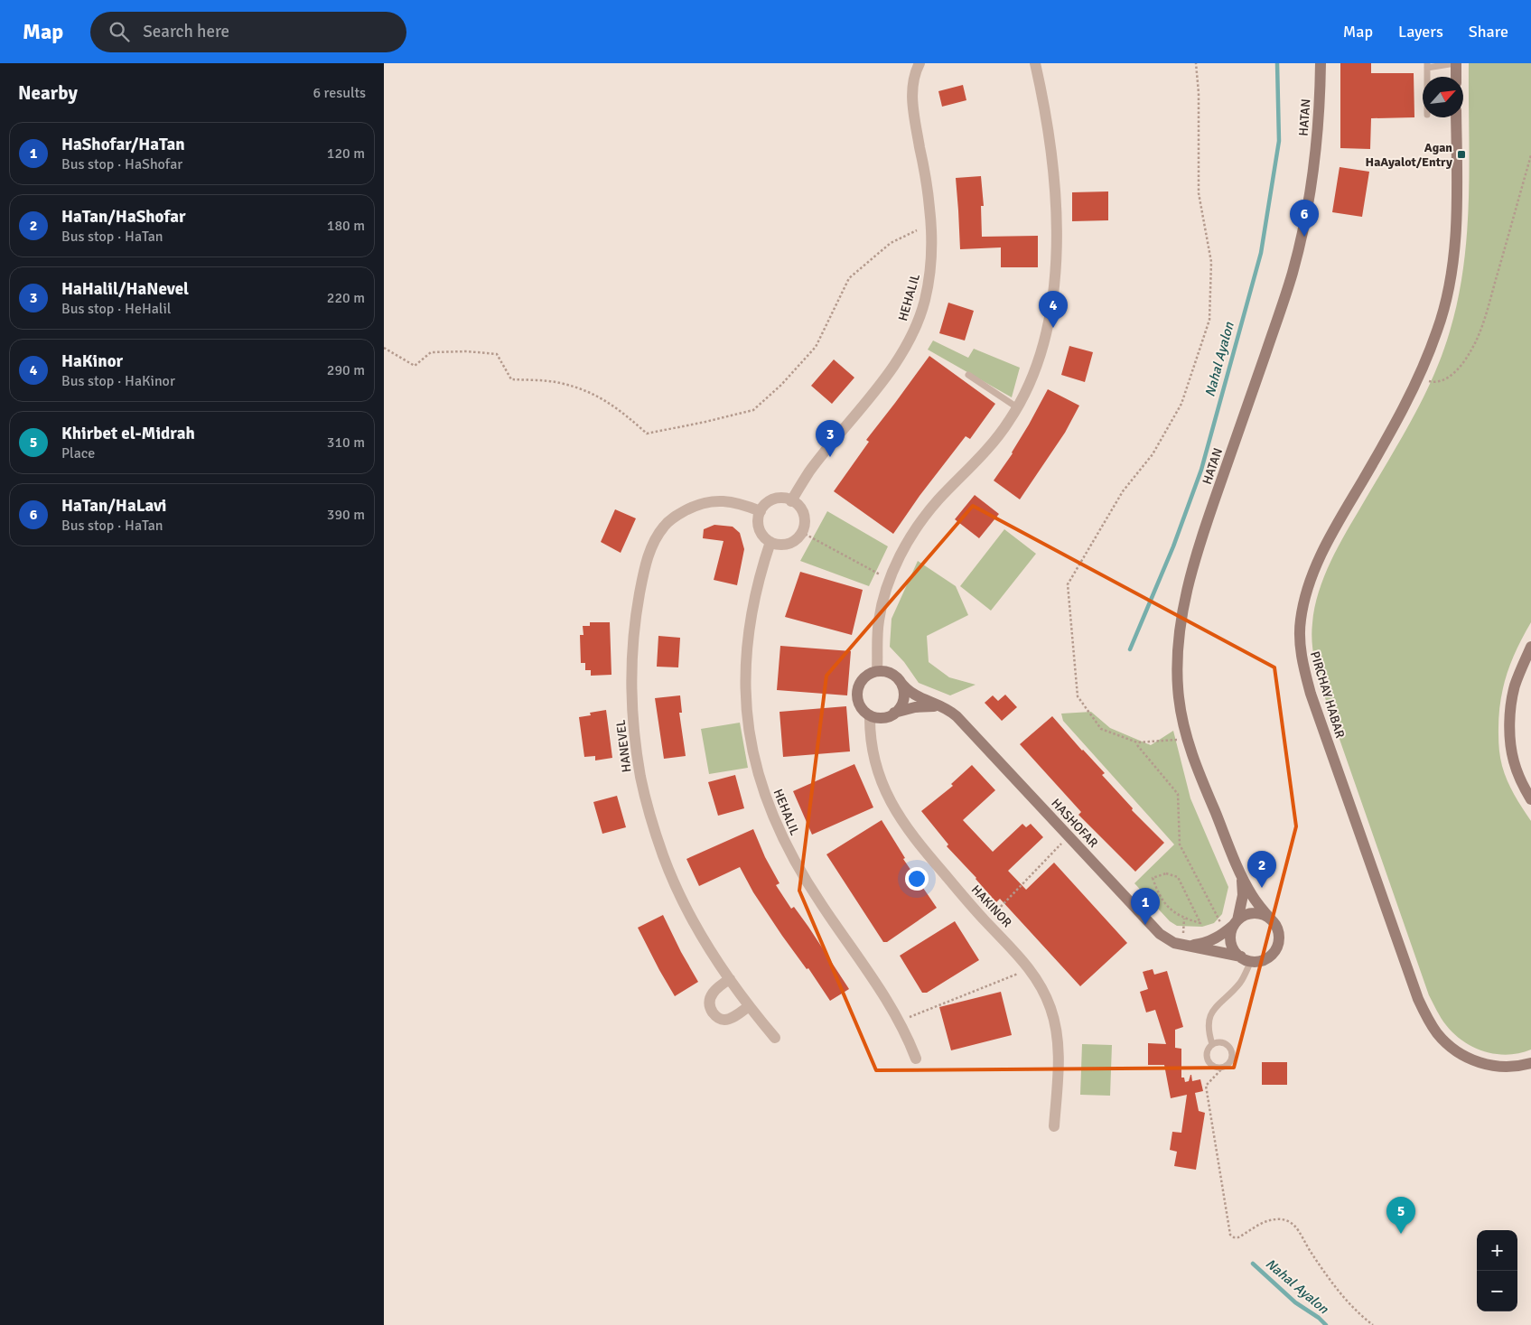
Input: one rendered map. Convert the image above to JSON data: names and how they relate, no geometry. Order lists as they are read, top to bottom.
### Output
{
  "streets": {
    "street": [
      "HATAN",
      "HEHALIL",
      "PIRCHAY HABAR",
      "HANEVEL",
      "HASHOFAR",
      "HAKINOR"
    ]
  },
  "crossings": [
    ["HATAN", "HASHOFAR"],
    ["HEHALIL", "HANEVEL"],
    ["HASHOFAR", "HAKINOR"]
  ],
  "water": ["Nahal Ayalon"],
  "places": {
    "transit": ["Agan HaAyalot/Entry"]
  },
  "north": "top right",
  "page": {
    "header": "Map",
    "search": "Search here",
    "nav": ["Map", "Layers", "Share"],
    "heading": ["Nearby", "6 results"],
    "list": [
      {
        "mark": "1",
        "name": "HaShofar/HaTan",
        "note": "Bus stop · HaShofar",
        "value": "120 m"
      },
      {
        "mark": "2",
        "name": "HaTan/HaShofar",
        "note": "Bus stop · HaTan",
        "value": "180 m"
      },
      {
        "mark": "3",
        "name": "HaHalil/HaNevel",
        "note": "Bus stop · HeHalil",
        "value": "220 m"
      },
      {
        "mark": "4",
        "name": "HaKinor",
        "note": "Bus stop · HaKinor",
        "value": "290 m"
      },
      {
        "mark": "5",
        "name": "Khirbet el-Midrah",
        "note": "Place",
        "value": "310 m"
      },
      {
        "mark": "6",
        "name": "HaTan/HaLavi",
        "note": "Bus stop · HaTan",
        "value": "390 m"
      }
    ],
    "pins": [
      "6",
      "4",
      "3",
      "2",
      "1",
      "5"
    ],
    "map_buttons": ["+", "−"]
  }
}
